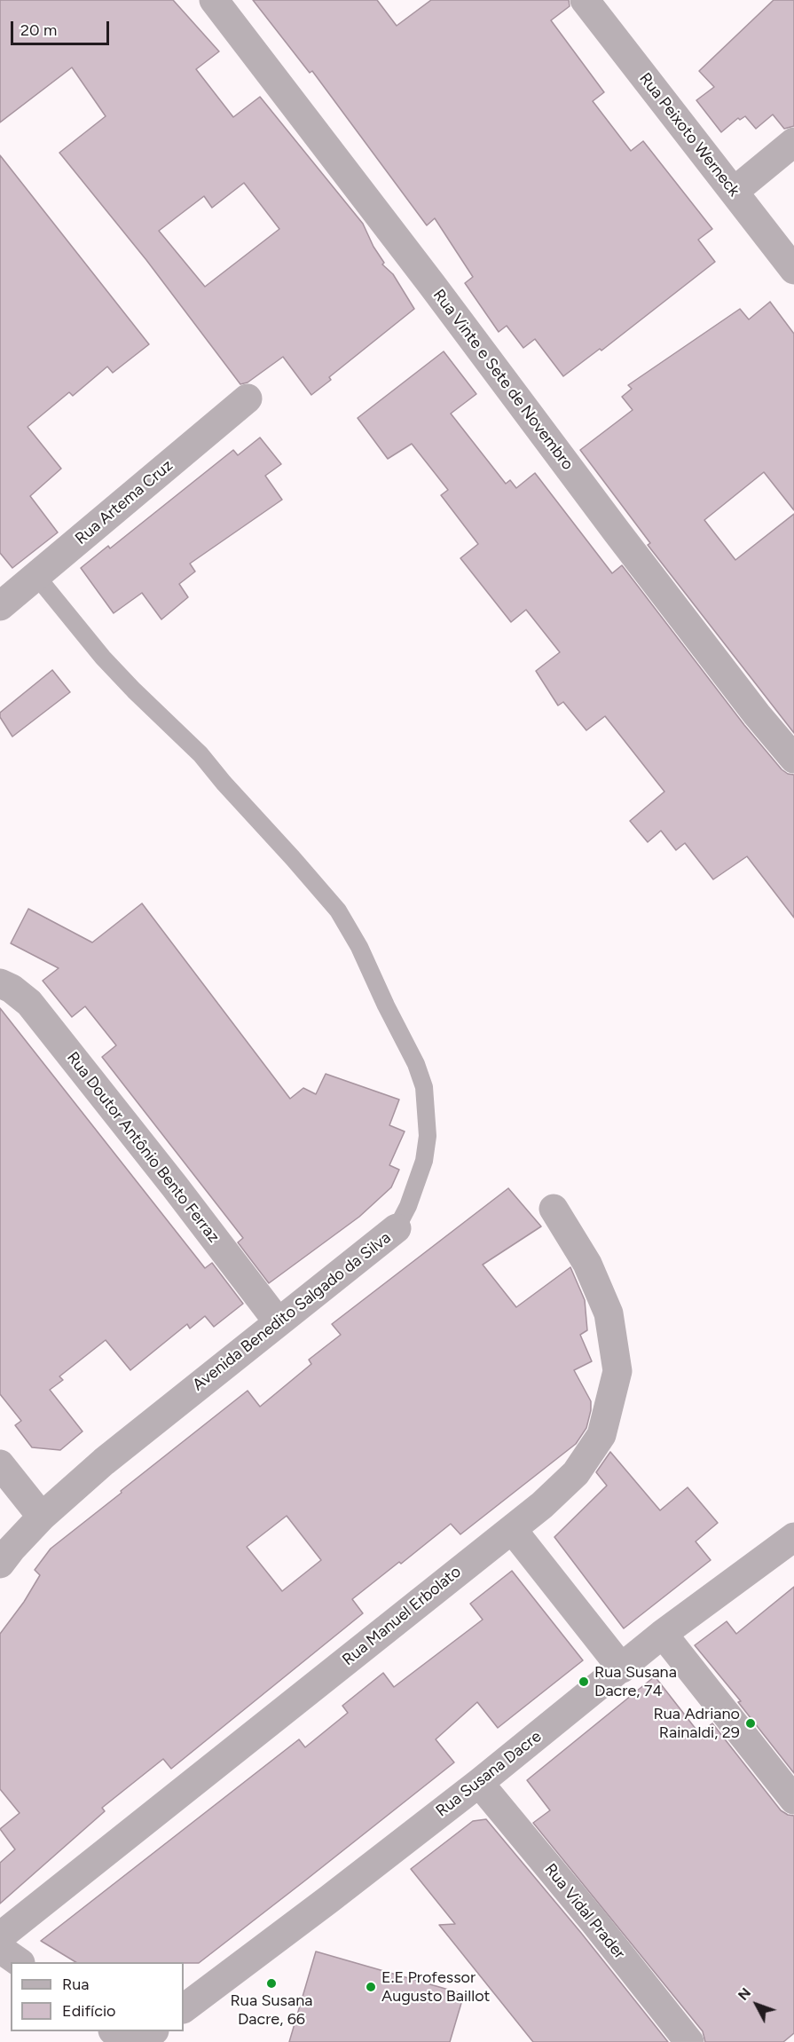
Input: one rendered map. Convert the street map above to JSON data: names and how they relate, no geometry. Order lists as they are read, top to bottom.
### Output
{
  "streets": {
    "street": [
      "Rua Peixoto Werneck",
      "Rua Vinte e Sete de Novembro",
      "Rua Artema Cruz",
      "Rua Doutor Antônio Bento Ferraz",
      "Avenida Benedito Salgado da Silva",
      "Rua Manuel Erbolato",
      "Rua Susana Dacre",
      "Rua Vidal Prader"
    ]
  },
  "crossings": [
    ["Rua Artema Cruz", "Avenida Benedito Salgado da Silva"],
    ["Rua Doutor Antônio Bento Ferraz", "Avenida Benedito Salgado da Silva"],
    ["Rua Susana Dacre", "Rua Vidal Prader"]
  ],
  "places": [
    "Rua Susana Dacre, 74",
    "Rua Adriano Rainaldi, 29",
    "Rua Susana Dacre, 66",
    "E.E Professor Augusto Baillot"
  ],
  "legend": ["Rua", "Edifício"],
  "scale_bar": "20 m",
  "north": "top left"
}
